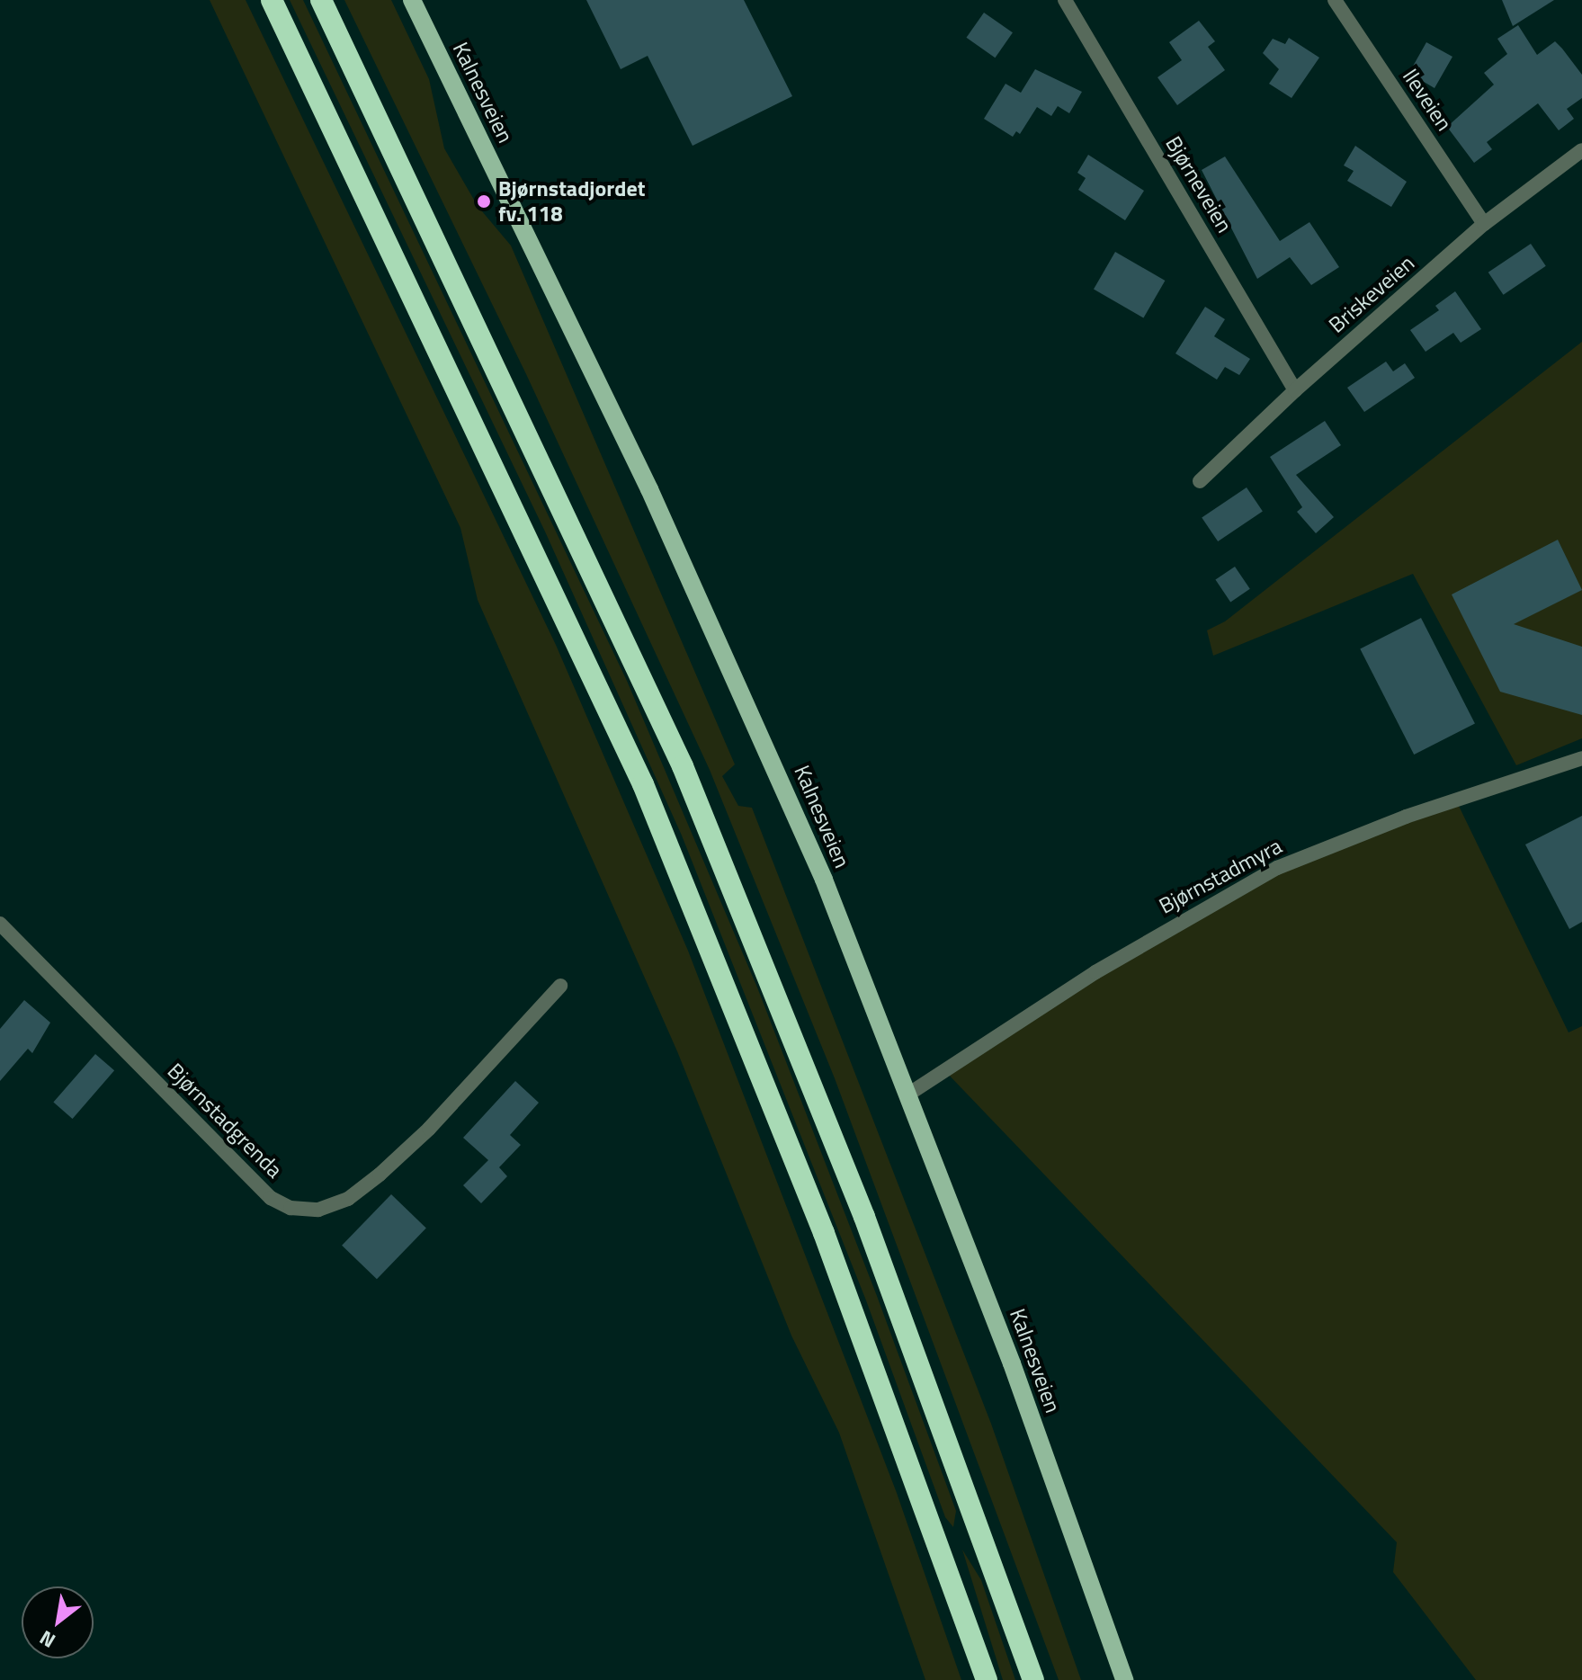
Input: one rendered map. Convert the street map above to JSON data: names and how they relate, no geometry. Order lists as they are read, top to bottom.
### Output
{
  "streets": {
    "main road": ["Kalnesveien"],
    "street": [
      "Ileveien",
      "Bjørneveien",
      "Briskeveien",
      "Bjørnstadmyra",
      "Bjørnstadgrenda"
    ]
  },
  "crossings": [
    ["Kalnesveien", "Bjørnstadmyra"],
    ["Ileveien", "Briskeveien"],
    ["Bjørneveien", "Briskeveien"]
  ],
  "places": ["Bjørnstadjordet fv. 118"],
  "north": "bottom left"
}
